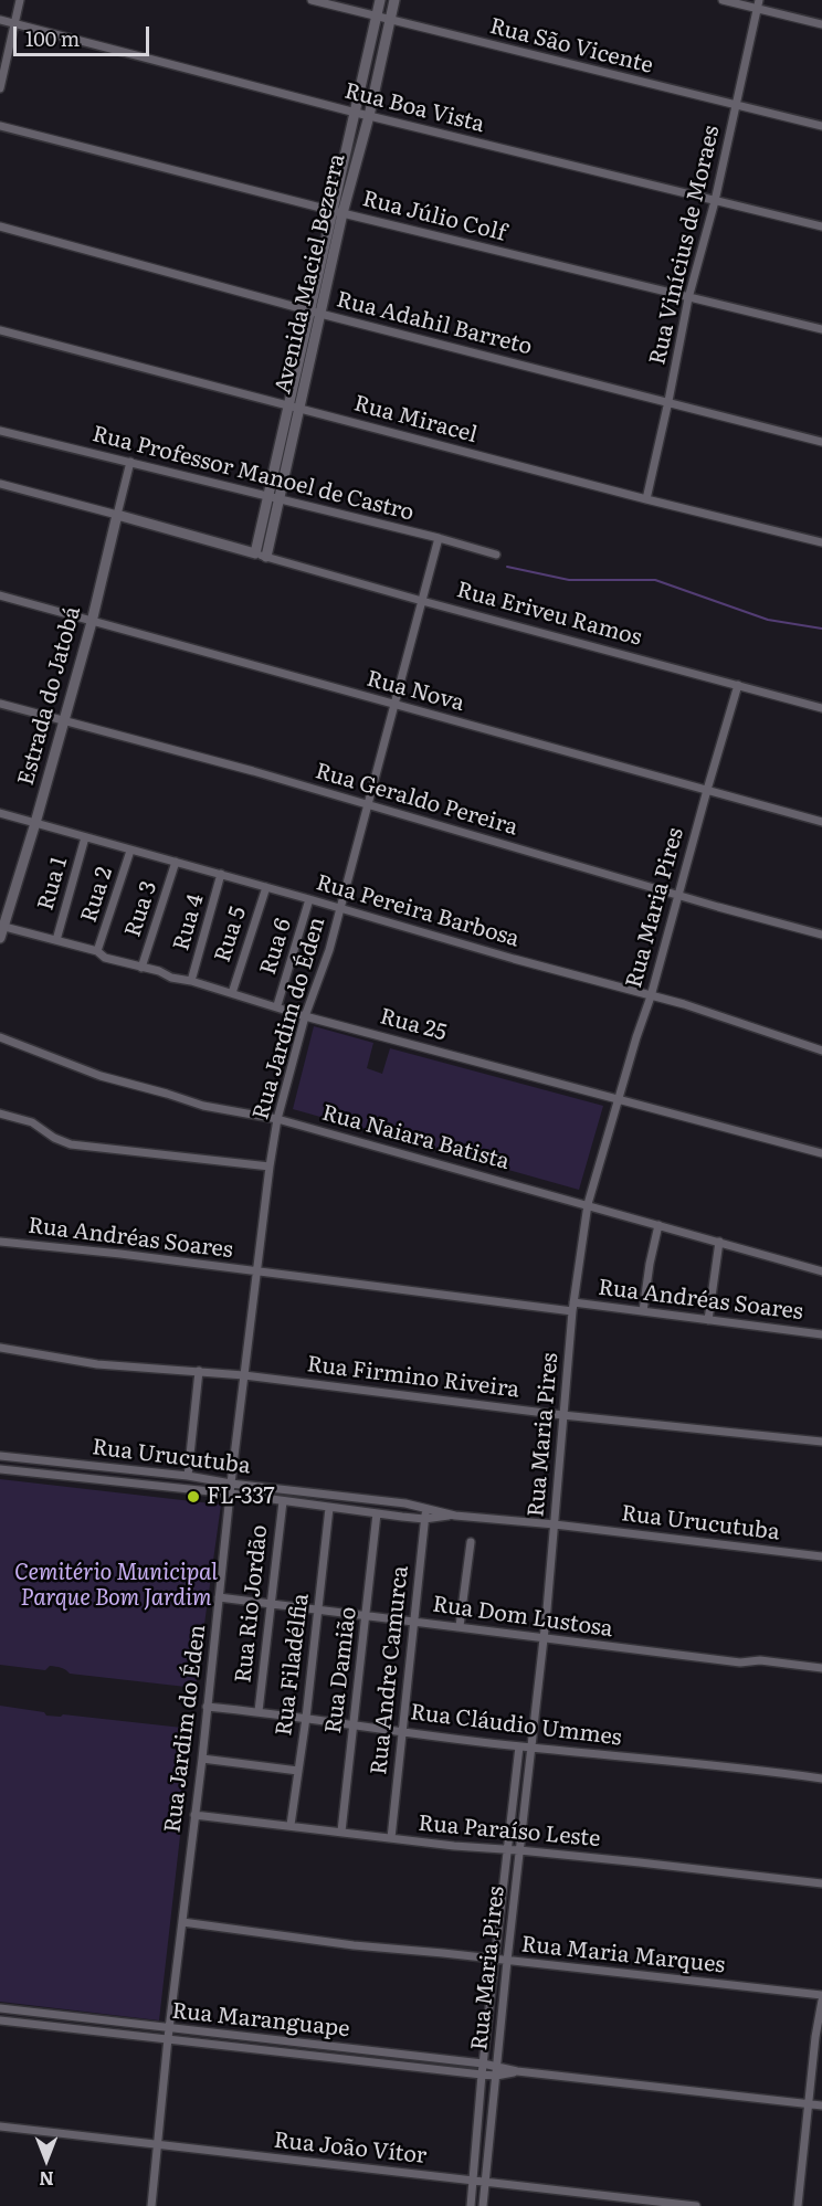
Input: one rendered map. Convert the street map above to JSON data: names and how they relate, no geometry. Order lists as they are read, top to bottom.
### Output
{
  "streets": {
    "street": [
      "Rua São Vicente",
      "Rua Boa Vista",
      "Rua Júlio Colf",
      "Rua Vinícius de Moraes",
      "Avenida Maciel Bezerra",
      "Rua Adahil Barreto",
      "Rua Miracel",
      "Rua Professor Manoel de Castro",
      "Rua Eriveu Ramos",
      "Rua Nova",
      "Estrada do Jatobá",
      "Rua Geraldo Pereira",
      "Rua 1",
      "Rua 2",
      "Rua Maria Pires",
      "Rua 3",
      "Rua Pereira Barbosa",
      "Rua 4",
      "Rua 5",
      "Rua 6",
      "Rua Jardim do Éden",
      "Rua 25",
      "Rua Naiara Batista",
      "Rua Andréas Soares",
      "Rua Firmino Riveira",
      "Rua Urucutuba",
      "Rua Rio Jordão",
      "Rua Dom Lustosa",
      "Rua Filadélfia",
      "Rua Damião",
      "Rua Andre Camurca",
      "Rua Cláudio Ummes",
      "Rua Paraíso Leste",
      "Rua Maria Marques",
      "Rua Maranguape",
      "Rua João Vítor"
    ]
  },
  "crossings": [
    ["Rua São Vicente", "Rua Vinícius de Moraes"],
    ["Rua São Vicente", "Avenida Maciel Bezerra"],
    ["Rua Boa Vista", "Rua Vinícius de Moraes"],
    ["Rua Boa Vista", "Avenida Maciel Bezerra"],
    ["Rua Júlio Colf", "Rua Vinícius de Moraes"],
    ["Rua Júlio Colf", "Avenida Maciel Bezerra"],
    ["Rua Vinícius de Moraes", "Rua Adahil Barreto"],
    ["Rua Vinícius de Moraes", "Rua Miracel"],
    ["Avenida Maciel Bezerra", "Rua Adahil Barreto"],
    ["Avenida Maciel Bezerra", "Rua Miracel"],
    ["Avenida Maciel Bezerra", "Rua Professor Manoel de Castro"],
    ["Avenida Maciel Bezerra", "Rua Eriveu Ramos"],
    ["Rua Professor Manoel de Castro", "Estrada do Jatobá"],
    ["Rua Professor Manoel de Castro", "Rua Jardim do Éden"],
    ["Rua Eriveu Ramos", "Rua Maria Pires"],
    ["Rua Eriveu Ramos", "Rua Jardim do Éden"],
    ["Rua Nova", "Estrada do Jatobá"],
    ["Rua Nova", "Rua Maria Pires"],
    ["Rua Nova", "Rua Jardim do Éden"],
    ["Estrada do Jatobá", "Rua Geraldo Pereira"],
    ["Estrada do Jatobá", "Rua Pereira Barbosa"],
    ["Estrada do Jatobá", "Rua 25"],
    ["Rua Geraldo Pereira", "Rua Maria Pires"],
    ["Rua Geraldo Pereira", "Rua Jardim do Éden"],
    ["Rua 1", "Rua Pereira Barbosa"],
    ["Rua 1", "Rua 25"],
    ["Rua 2", "Rua Pereira Barbosa"],
    ["Rua 2", "Rua 25"],
    ["Rua Maria Pires", "Rua Pereira Barbosa"],
    ["Rua Maria Pires", "Rua 25"],
    ["Rua Maria Pires", "Rua Naiara Batista"],
    ["Rua Maria Pires", "Rua Andréas Soares"],
    ["Rua Maria Pires", "Rua Firmino Riveira"],
    ["Rua Maria Pires", "Rua Urucutuba"],
    ["Rua Maria Pires", "Rua Dom Lustosa"],
    ["Rua Maria Pires", "Rua Cláudio Ummes"],
    ["Rua Maria Pires", "Rua Paraíso Leste"],
    ["Rua Maria Pires", "Rua Maria Marques"],
    ["Rua Maria Pires", "Rua Maranguape"],
    ["Rua Maria Pires", "Rua João Vítor"],
    ["Rua 3", "Rua Pereira Barbosa"],
    ["Rua 3", "Rua 25"],
    ["Rua Pereira Barbosa", "Rua 4"],
    ["Rua Pereira Barbosa", "Rua 5"],
    ["Rua Pereira Barbosa", "Rua 6"],
    ["Rua Pereira Barbosa", "Rua Jardim do Éden"],
    ["Rua 4", "Rua 25"],
    ["Rua 5", "Rua 25"],
    ["Rua 6", "Rua 25"],
    ["Rua Jardim do Éden", "Rua 25"],
    ["Rua Jardim do Éden", "Rua Naiara Batista"],
    ["Rua Jardim do Éden", "Rua Andréas Soares"],
    ["Rua Jardim do Éden", "Rua Firmino Riveira"],
    ["Rua Jardim do Éden", "Rua Urucutuba"],
    ["Rua Jardim do Éden", "Rua Dom Lustosa"],
    ["Rua Jardim do Éden", "Rua Cláudio Ummes"],
    ["Rua Jardim do Éden", "Rua Paraíso Leste"],
    ["Rua Jardim do Éden", "Rua Maria Marques"],
    ["Rua Jardim do Éden", "Rua Maranguape"],
    ["Rua Jardim do Éden", "Rua João Vítor"],
    ["Rua Urucutuba", "Rua Rio Jordão"],
    ["Rua Urucutuba", "Rua Filadélfia"],
    ["Rua Urucutuba", "Rua Damião"],
    ["Rua Urucutuba", "Rua Andre Camurca"],
    ["Rua Rio Jordão", "Rua Dom Lustosa"],
    ["Rua Rio Jordão", "Rua Cláudio Ummes"],
    ["Rua Dom Lustosa", "Rua Filadélfia"],
    ["Rua Dom Lustosa", "Rua Damião"],
    ["Rua Dom Lustosa", "Rua Andre Camurca"],
    ["Rua Filadélfia", "Rua Cláudio Ummes"],
    ["Rua Filadélfia", "Rua Paraíso Leste"],
    ["Rua Damião", "Rua Cláudio Ummes"],
    ["Rua Damião", "Rua Paraíso Leste"],
    ["Rua Andre Camurca", "Rua Cláudio Ummes"],
    ["Rua Andre Camurca", "Rua Paraíso Leste"]
  ],
  "parks": ["Cemitério Municipal Parque Bom Jardim"],
  "places": ["FL-337"],
  "scale_bar": "100 m",
  "north": "bottom"
}
